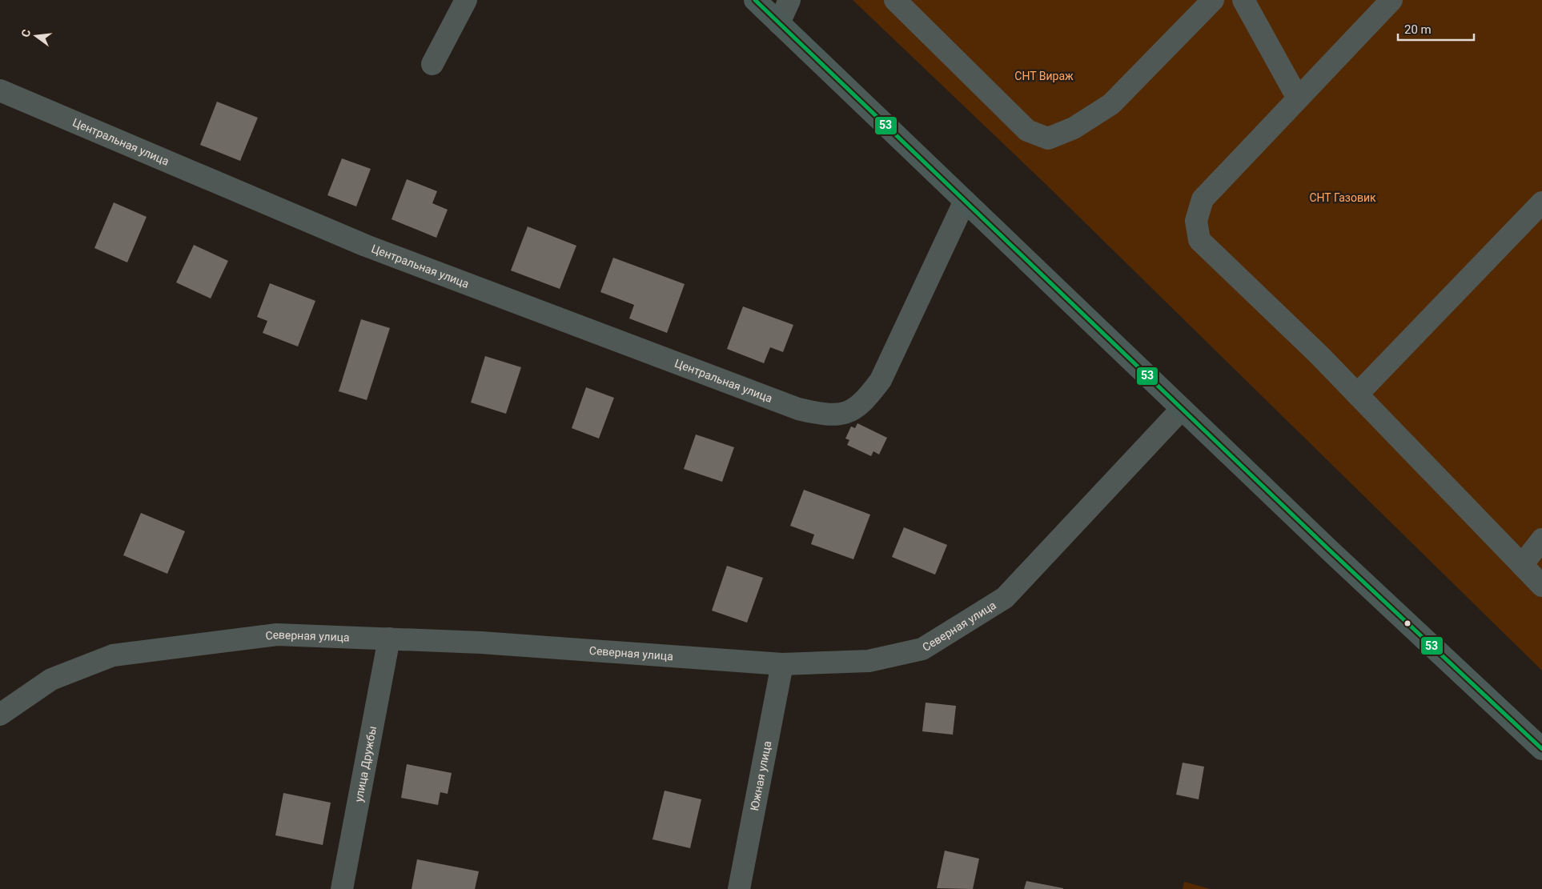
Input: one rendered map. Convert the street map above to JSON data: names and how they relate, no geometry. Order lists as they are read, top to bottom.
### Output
{
  "streets": {
    "street": [
      "Центральная улица",
      "Северная улица",
      "улица Дружбы",
      "Южная улица"
    ]
  },
  "crossings": [
    ["Северная улица", "улица Дружбы"],
    ["Северная улица", "Южная улица"]
  ],
  "parks": ["СНТ Вираж", "СНТ Газовик"],
  "lines": ["transit line 53"],
  "scale_bar": "20 m",
  "north": "left"
}
